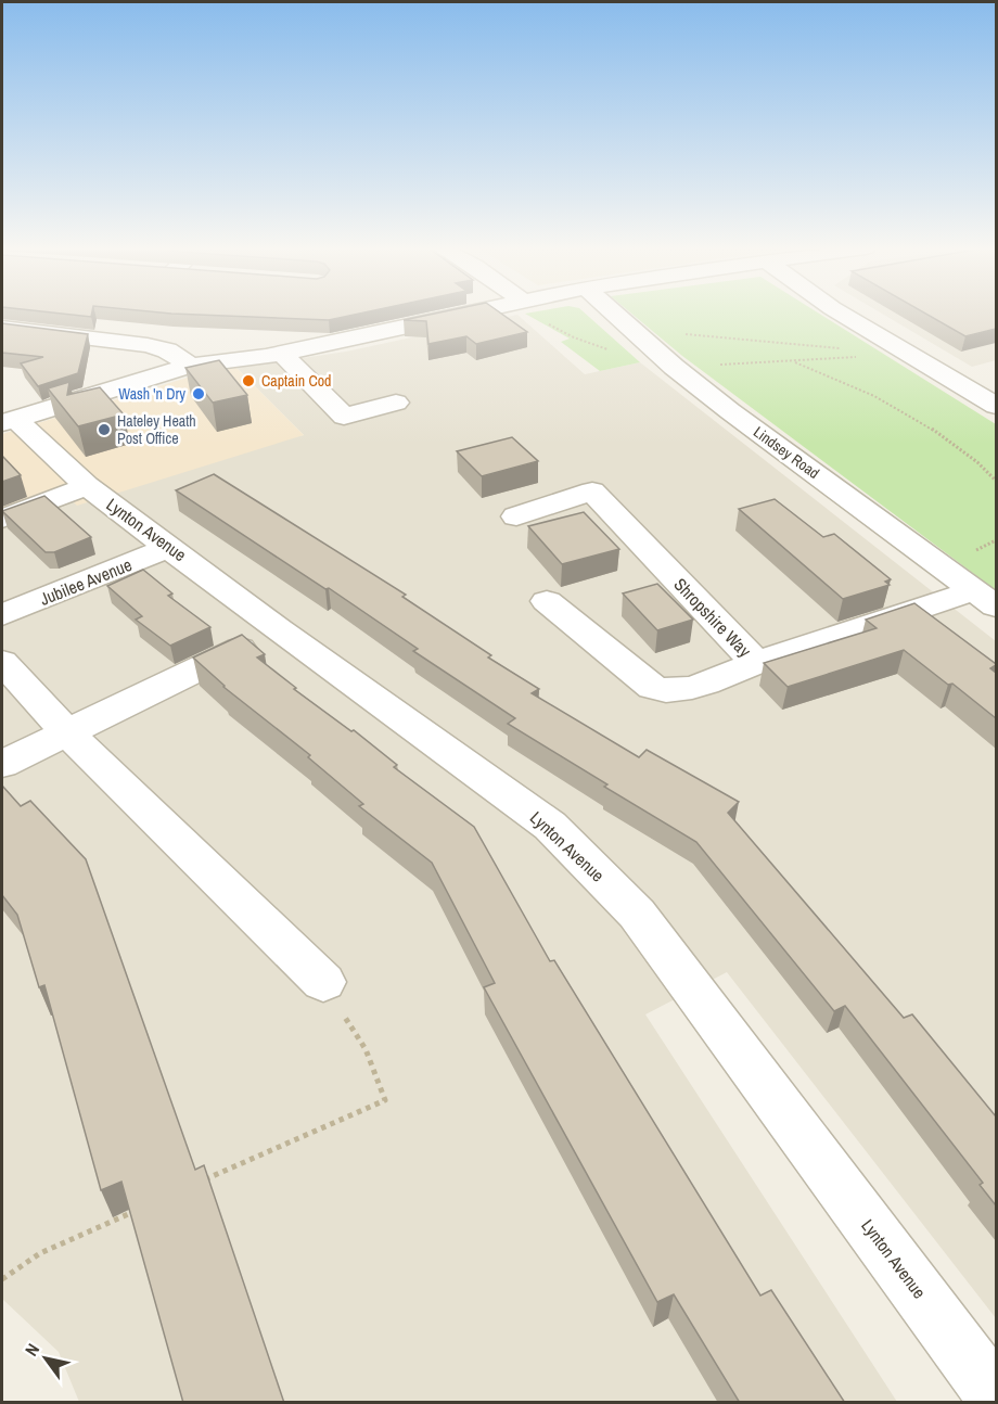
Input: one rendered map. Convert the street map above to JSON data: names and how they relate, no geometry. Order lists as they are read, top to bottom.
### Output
{
  "streets": {
    "street": [
      "Lindsey Road",
      "Lynton Avenue",
      "Jubilee Avenue",
      "Shropshire Way"
    ]
  },
  "crossings": [
    ["Lindsey Road", "Shropshire Way"],
    ["Lynton Avenue", "Jubilee Avenue"]
  ],
  "places": ["Captain Cod", "Wash 'n Dry", "Hateley Heath Post Office"],
  "north": "top left"
}
